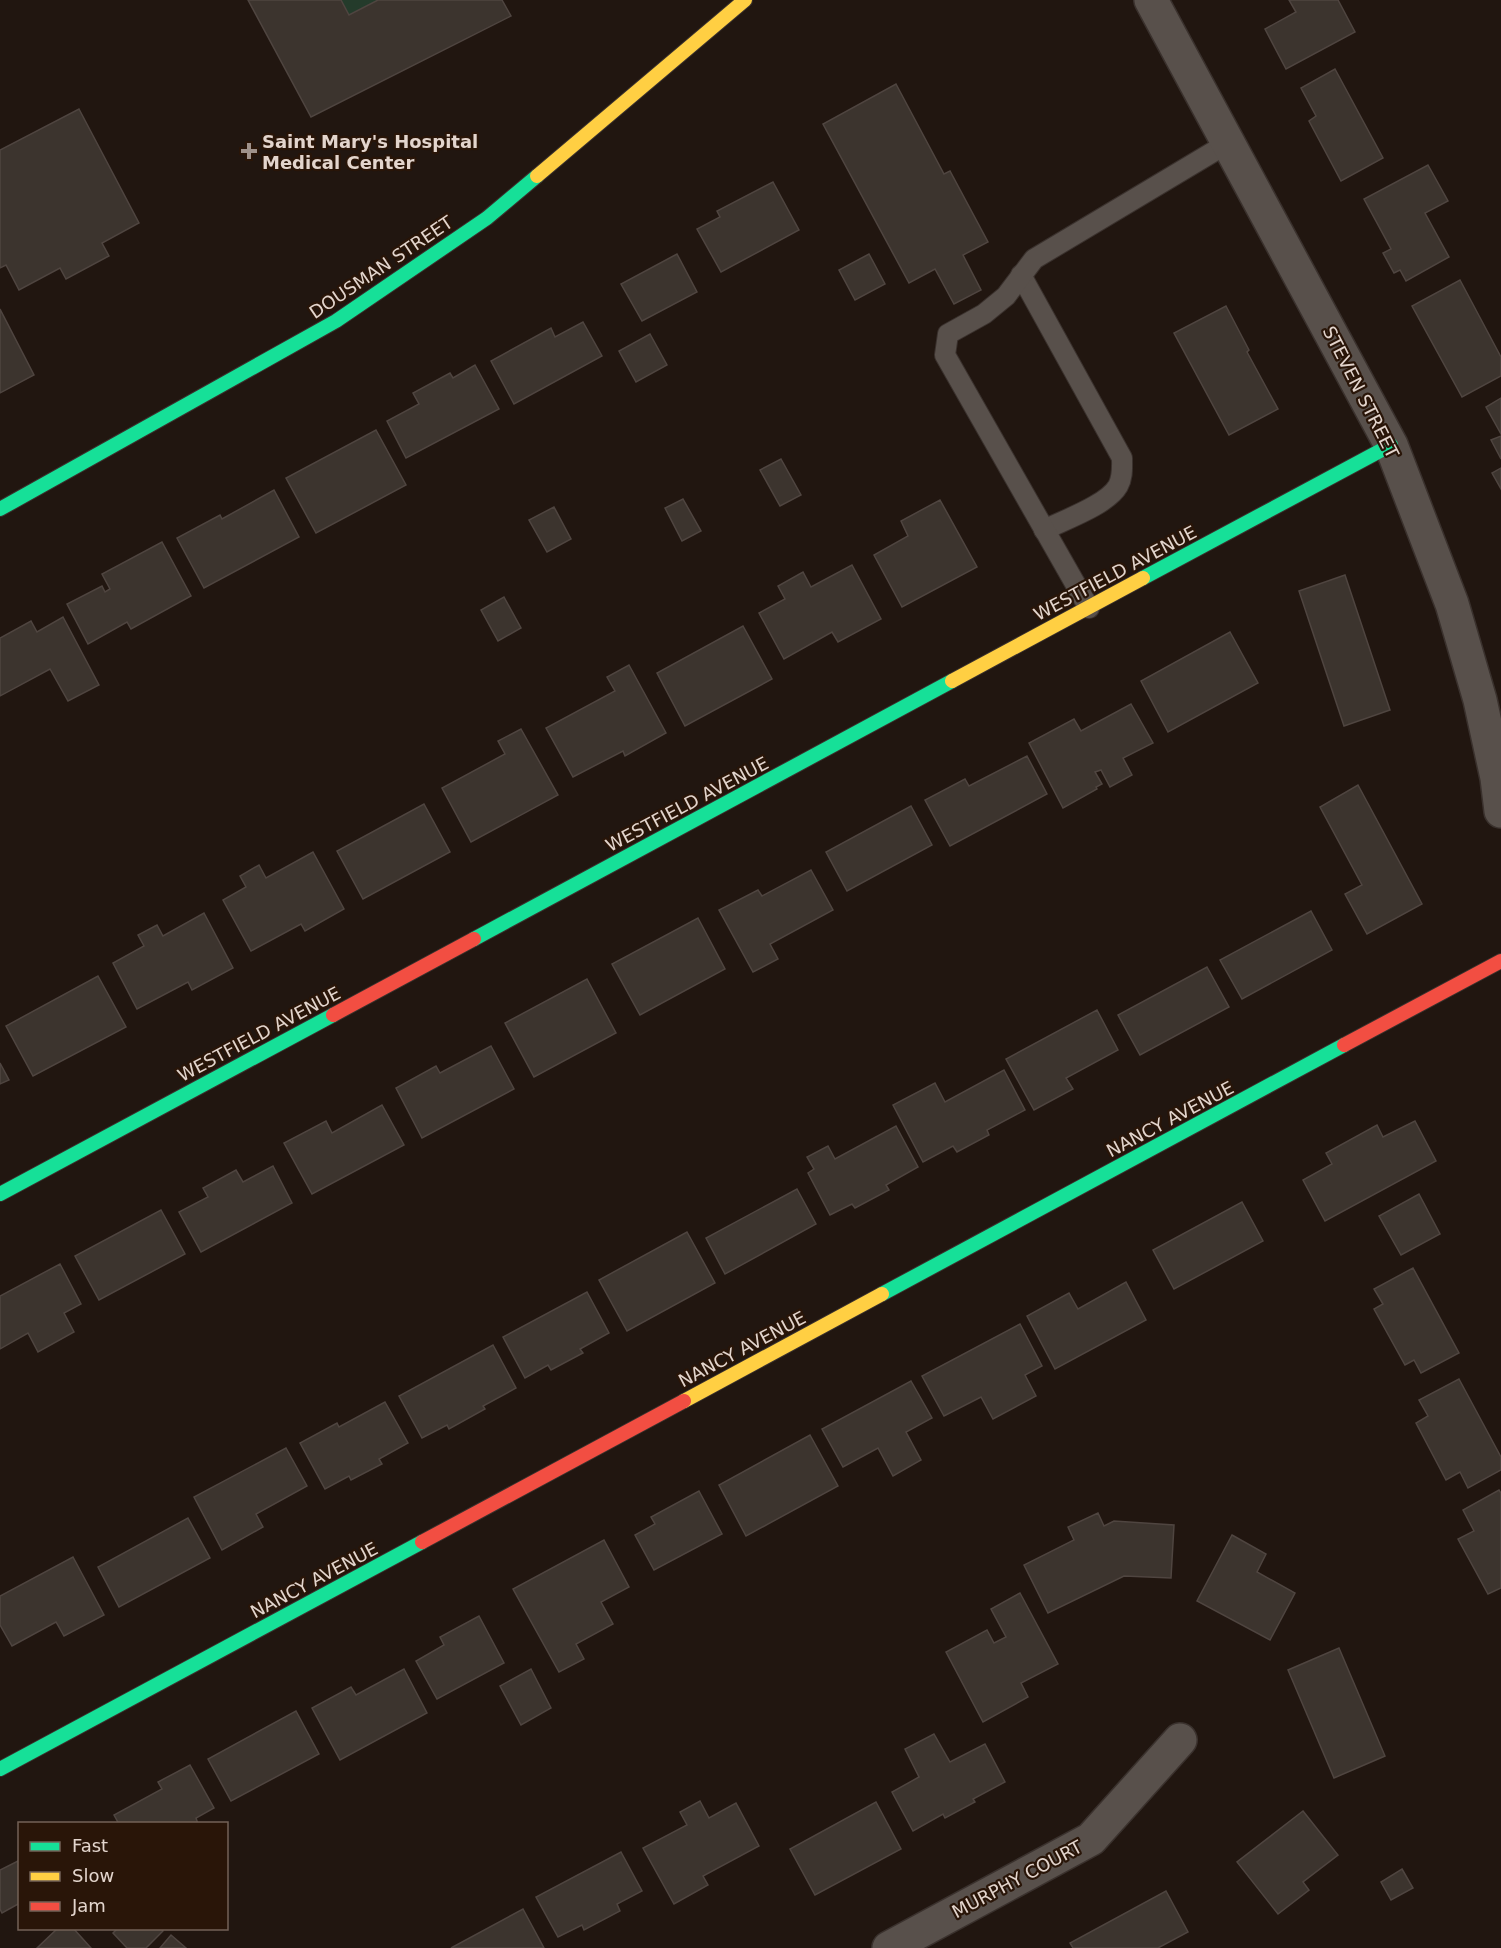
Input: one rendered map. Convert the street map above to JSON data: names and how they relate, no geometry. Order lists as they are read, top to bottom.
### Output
{
  "streets": {
    "street": [
      "DOUSMAN STREET",
      "STEVEN STREET",
      "WESTFIELD AVENUE",
      "NANCY AVENUE",
      "MURPHY COURT"
    ]
  },
  "crossings": [
    ["STEVEN STREET", "WESTFIELD AVENUE"]
  ],
  "places": {
    "health": ["Saint Mary's Hospital Medical Center"]
  },
  "legend": ["Fast", "Slow", "Jam"]
}
